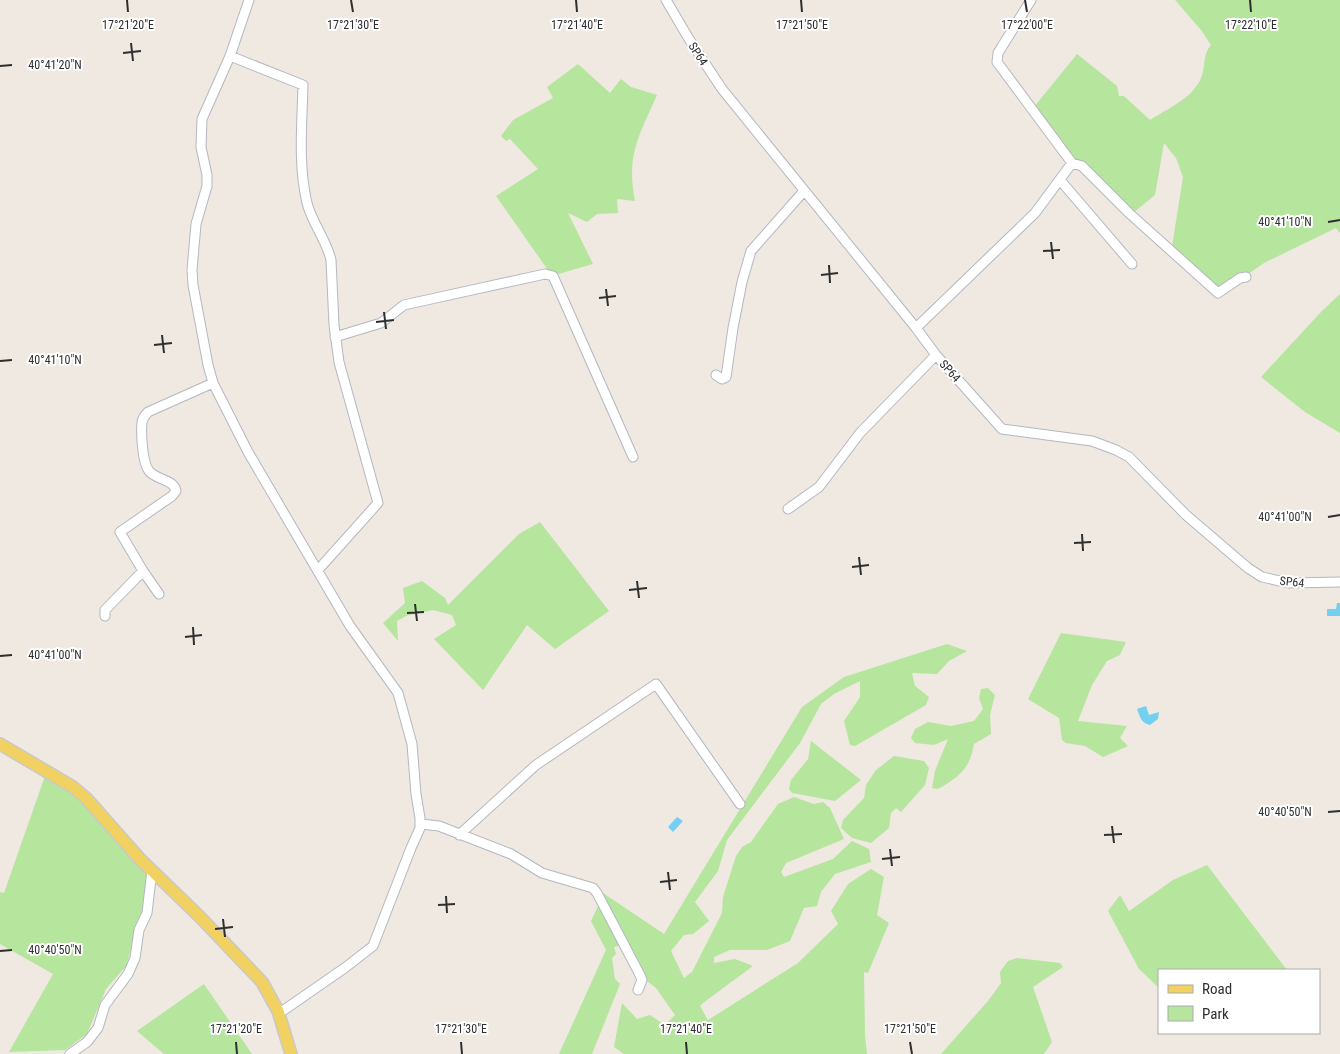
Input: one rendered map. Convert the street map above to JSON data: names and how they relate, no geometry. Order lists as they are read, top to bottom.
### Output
{
  "streets": {
    "street": ["SP64"]
  },
  "legend": ["Road", "Park"],
  "coordinates": [
    "17°21'20\"E",
    "17°21'30\"E",
    "17°21'40\"E",
    "17°21'50\"E",
    "17°22'00\"E",
    "17°22'10\"E",
    "40°41'20\"N",
    "40°41'10\"N",
    "40°41'00\"N",
    "40°40'50\"N"
  ]
}
